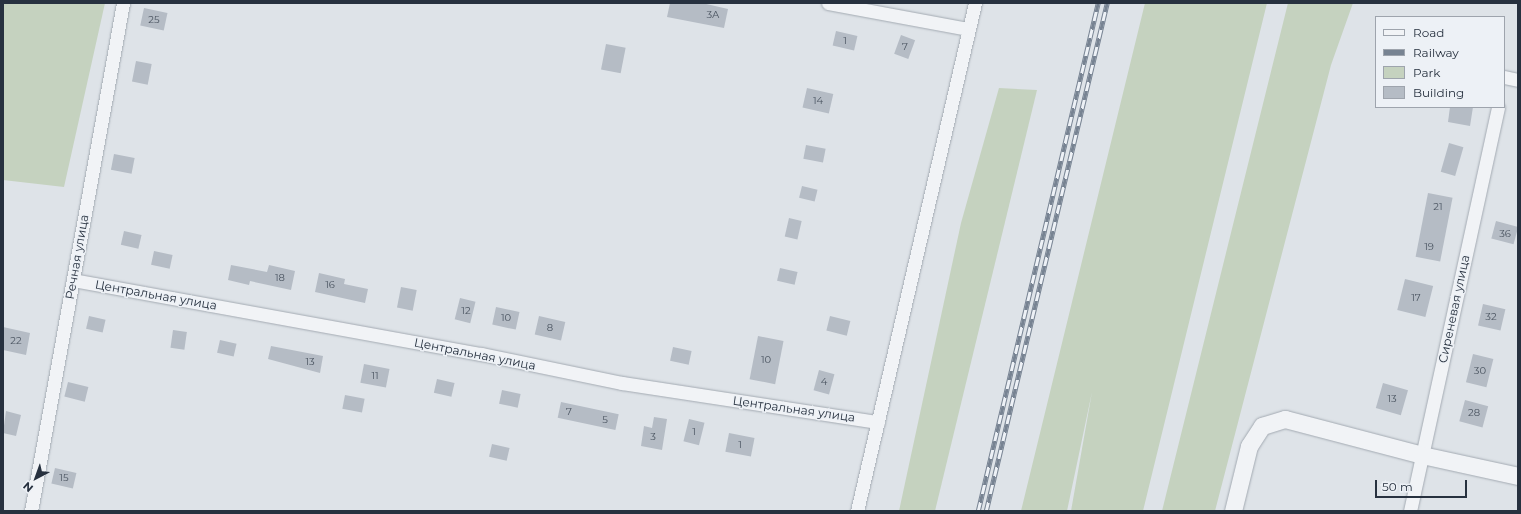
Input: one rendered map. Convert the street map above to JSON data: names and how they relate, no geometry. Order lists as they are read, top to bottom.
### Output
{
  "streets": {
    "street": ["Речная улица", "Центральная улица", "Сиреневая улица"]
  },
  "crossings": [
    ["Речная улица", "Центральная улица"]
  ],
  "house_numbers": [
    "3А",
    "25",
    "1",
    "7",
    "14",
    "21",
    "36",
    "19",
    "18",
    "16",
    "17",
    "12",
    "32",
    "10",
    "8",
    "22",
    "10",
    "13",
    "30",
    "11",
    "4",
    "13",
    "7",
    "28",
    "5",
    "1",
    "3",
    "1",
    "15"
  ],
  "legend": [
    "Road",
    "Railway",
    "Park",
    "Building"
  ],
  "scale_bar": "50 m",
  "north": "bottom left"
}
